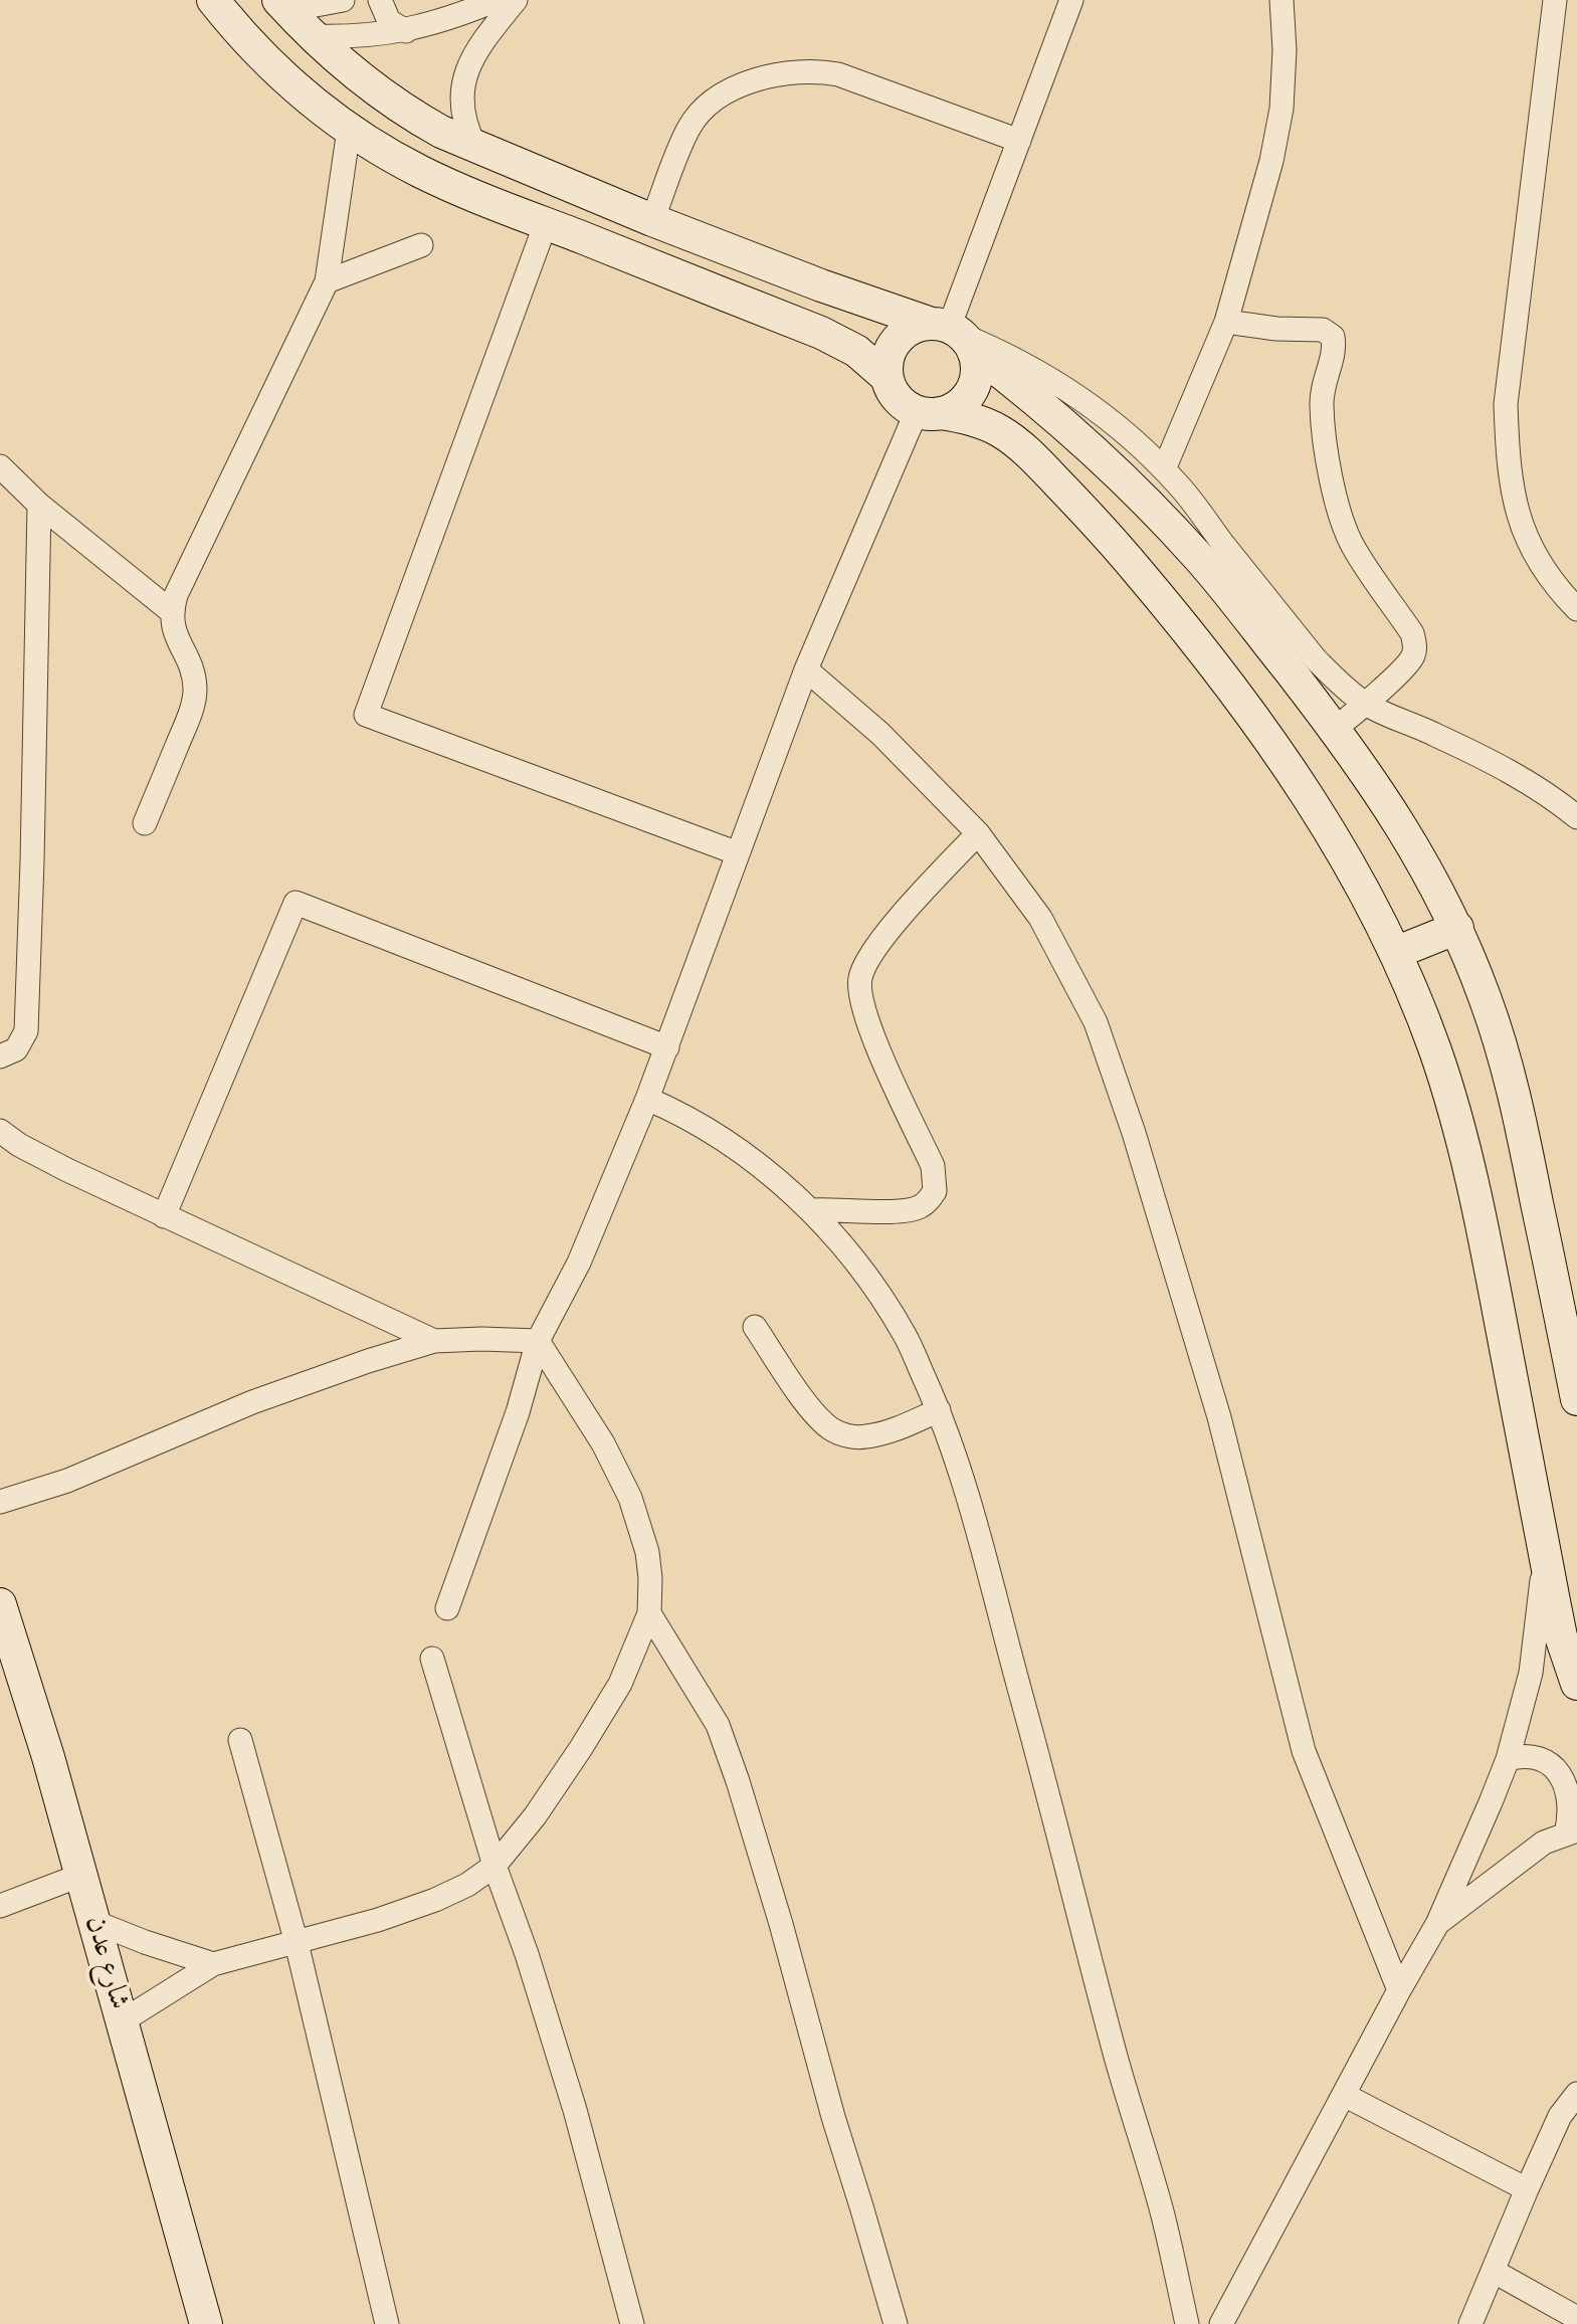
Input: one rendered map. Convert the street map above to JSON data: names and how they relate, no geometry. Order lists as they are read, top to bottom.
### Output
{
  "streets": {
    "street": ["شارع عدن"]
  }
}
